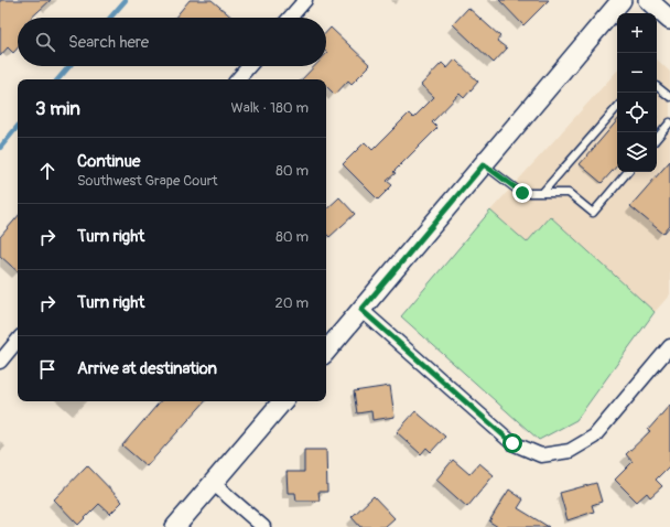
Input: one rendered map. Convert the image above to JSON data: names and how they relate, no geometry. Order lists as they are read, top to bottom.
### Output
{
  "page": {
    "map_buttons": ["+", "−"],
    "search": "Search here",
    "heading": ["3 min", "Walk · 180 m"],
    "list": [
      ["Continue", "Southwest Grape Court", "80 m"],
      ["Turn right", "80 m"],
      ["Turn right", "20 m"],
      "Arrive at destination"
    ]
  }
}
